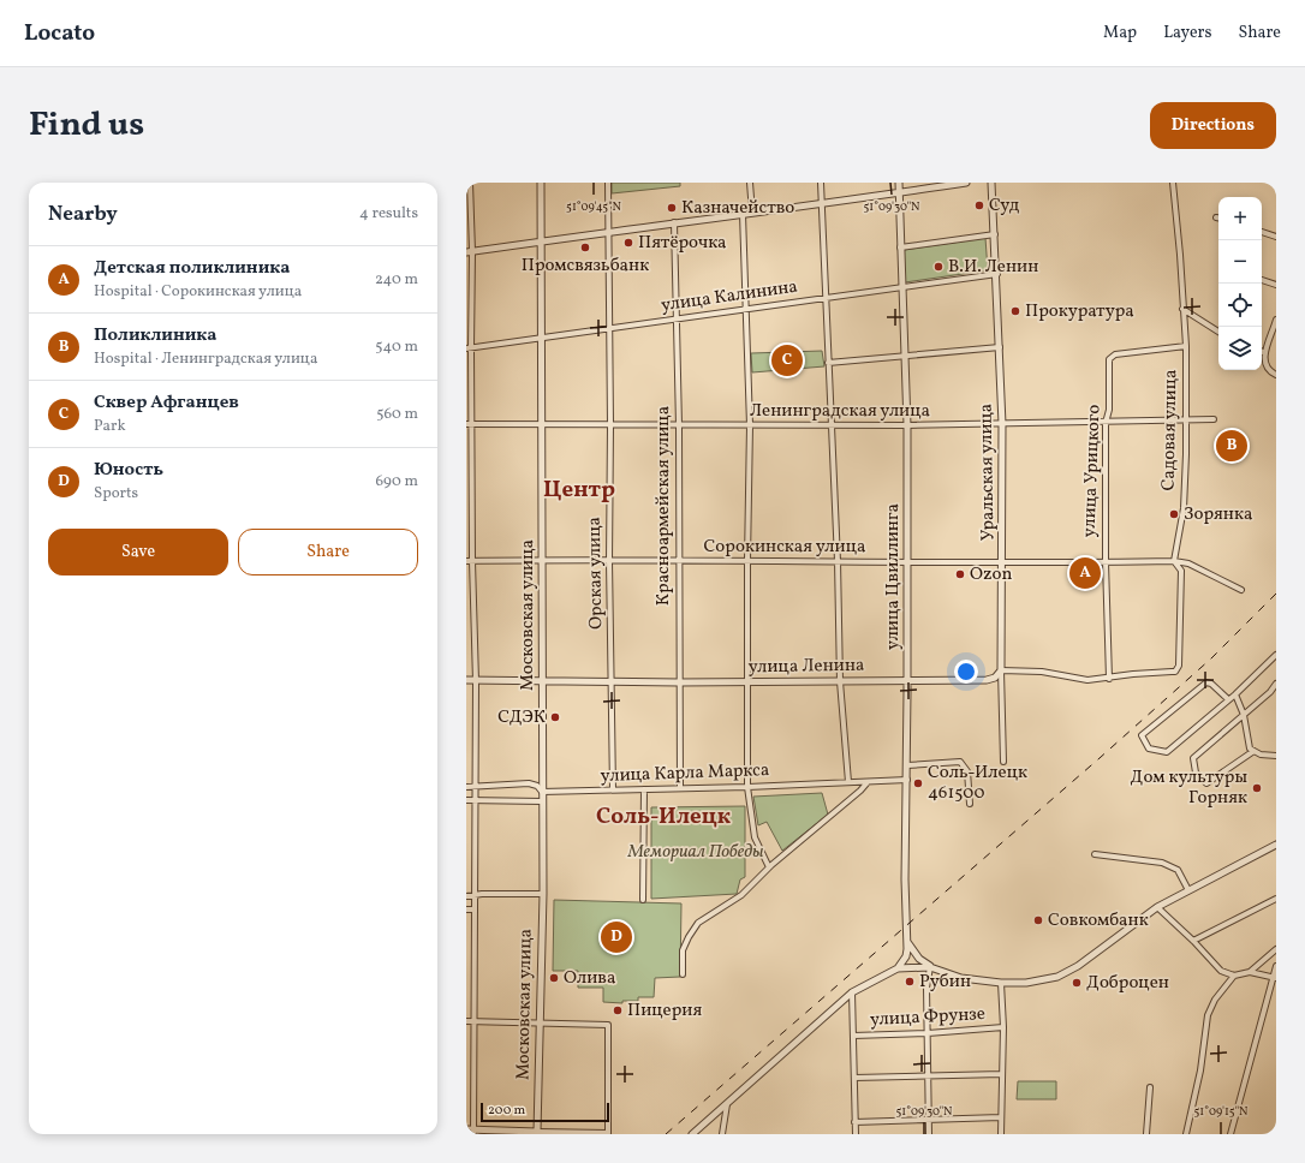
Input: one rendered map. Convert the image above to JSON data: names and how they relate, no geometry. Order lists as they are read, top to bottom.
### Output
{
  "streets": {
    "street": [
      "улица Калинина",
      "Ленинградская улица",
      "Садовая улица",
      "улица Урицкого",
      "Уральская улица",
      "Красноармейская улица",
      "Сорокинская улица",
      "Орская улица",
      "улица Цвиллинга",
      "Московская улица",
      "улица Ленина",
      "улица Карла Маркса",
      "улица Фрунзе"
    ]
  },
  "crossings": [
    ["улица Калинина", "Уральская улица"],
    ["улица Калинина", "Красноармейская улица"],
    ["улица Калинина", "Орская улица"],
    ["улица Калинина", "улица Цвиллинга"],
    ["улица Калинина", "Московская улица"],
    ["Ленинградская улица", "Садовая улица"],
    ["Ленинградская улица", "улица Урицкого"],
    ["Ленинградская улица", "Уральская улица"],
    ["Ленинградская улица", "Красноармейская улица"],
    ["Ленинградская улица", "Орская улица"],
    ["Ленинградская улица", "улица Цвиллинга"],
    ["Ленинградская улица", "Московская улица"],
    ["Садовая улица", "улица Урицкого"],
    ["Садовая улица", "Сорокинская улица"],
    ["Садовая улица", "улица Ленина"],
    ["улица Урицкого", "Сорокинская улица"],
    ["улица Урицкого", "улица Ленина"],
    ["Уральская улица", "Сорокинская улица"],
    ["Уральская улица", "улица Ленина"],
    ["Красноармейская улица", "Сорокинская улица"],
    ["Красноармейская улица", "улица Ленина"],
    ["Красноармейская улица", "улица Карла Маркса"],
    ["Сорокинская улица", "Орская улица"],
    ["Сорокинская улица", "улица Цвиллинга"],
    ["Сорокинская улица", "Московская улица"],
    ["Орская улица", "улица Ленина"],
    ["Орская улица", "улица Карла Маркса"],
    ["улица Цвиллинга", "улица Ленина"],
    ["улица Цвиллинга", "улица Карла Маркса"],
    ["Московская улица", "улица Ленина"],
    ["Московская улица", "улица Карла Маркса"]
  ],
  "districts": ["Центр", "Соль-Илецк"],
  "parks": ["Мемориал Победы"],
  "places": [
    "Суд",
    "Казначейство",
    "Пятёрочка",
    "Промсвязьбанк",
    "В.И. Ленин",
    "Прокуратура",
    "Зорянка",
    "Ozon",
    "СДЭК",
    "Соль-Илецк 461500",
    "Дом культуры Горняк",
    "Совкомбанк",
    "Олива",
    "Рубин",
    "Доброцен",
    "Пицерия"
  ],
  "scale_bar": "200 m",
  "page": {
    "header": "Locato",
    "nav": ["Map", "Layers", "Share"],
    "title": "Find us",
    "buttons": [
      "Directions",
      ["Save", "Share"]
    ],
    "heading": ["Nearby", "4 results"],
    "map_buttons": ["+", "−"],
    "list": [
      {
        "mark": "A",
        "name": "Детская поликлиника",
        "note": "Hospital · Сорокинская улица",
        "value": "240 m"
      },
      {
        "mark": "B",
        "name": "Поликлиника",
        "note": "Hospital · Ленинградская улица",
        "value": "540 m"
      },
      {
        "mark": "C",
        "name": "Сквер Афганцев",
        "note": "Park",
        "value": "560 m"
      },
      {
        "mark": "D",
        "name": "Юность",
        "note": "Sports",
        "value": "690 m"
      }
    ],
    "pins": [
      "C",
      "B",
      "A",
      "D"
    ],
    "scale": "200 m"
  },
  "coordinates": ["51°09'45\"N", "51°09'30\"N", "51°09'15\"N"]
}
